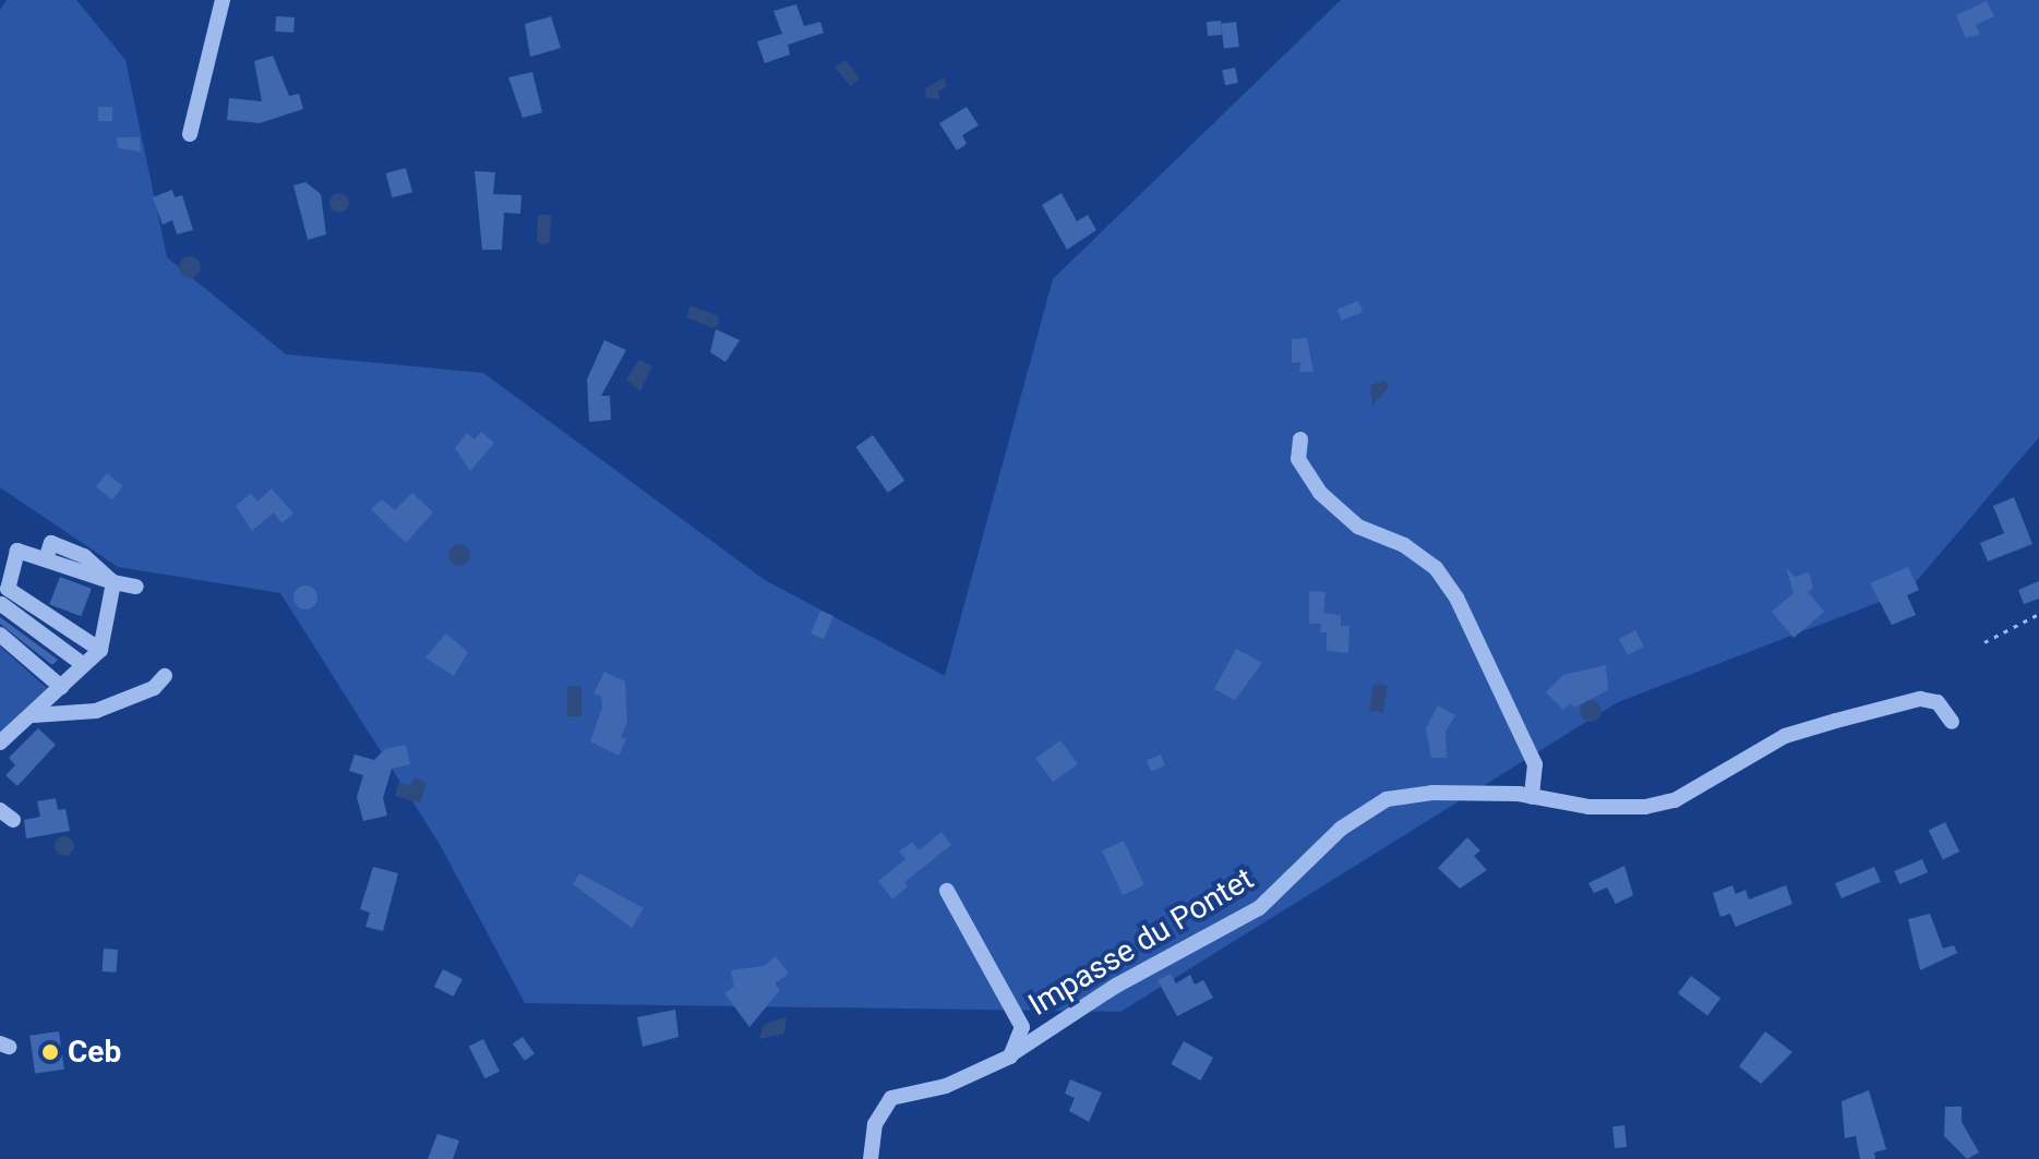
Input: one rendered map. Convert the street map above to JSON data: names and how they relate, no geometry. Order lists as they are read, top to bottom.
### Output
{
  "streets": {
    "street": ["Impasse du Pontet"]
  },
  "places": ["Ceb"]
}
